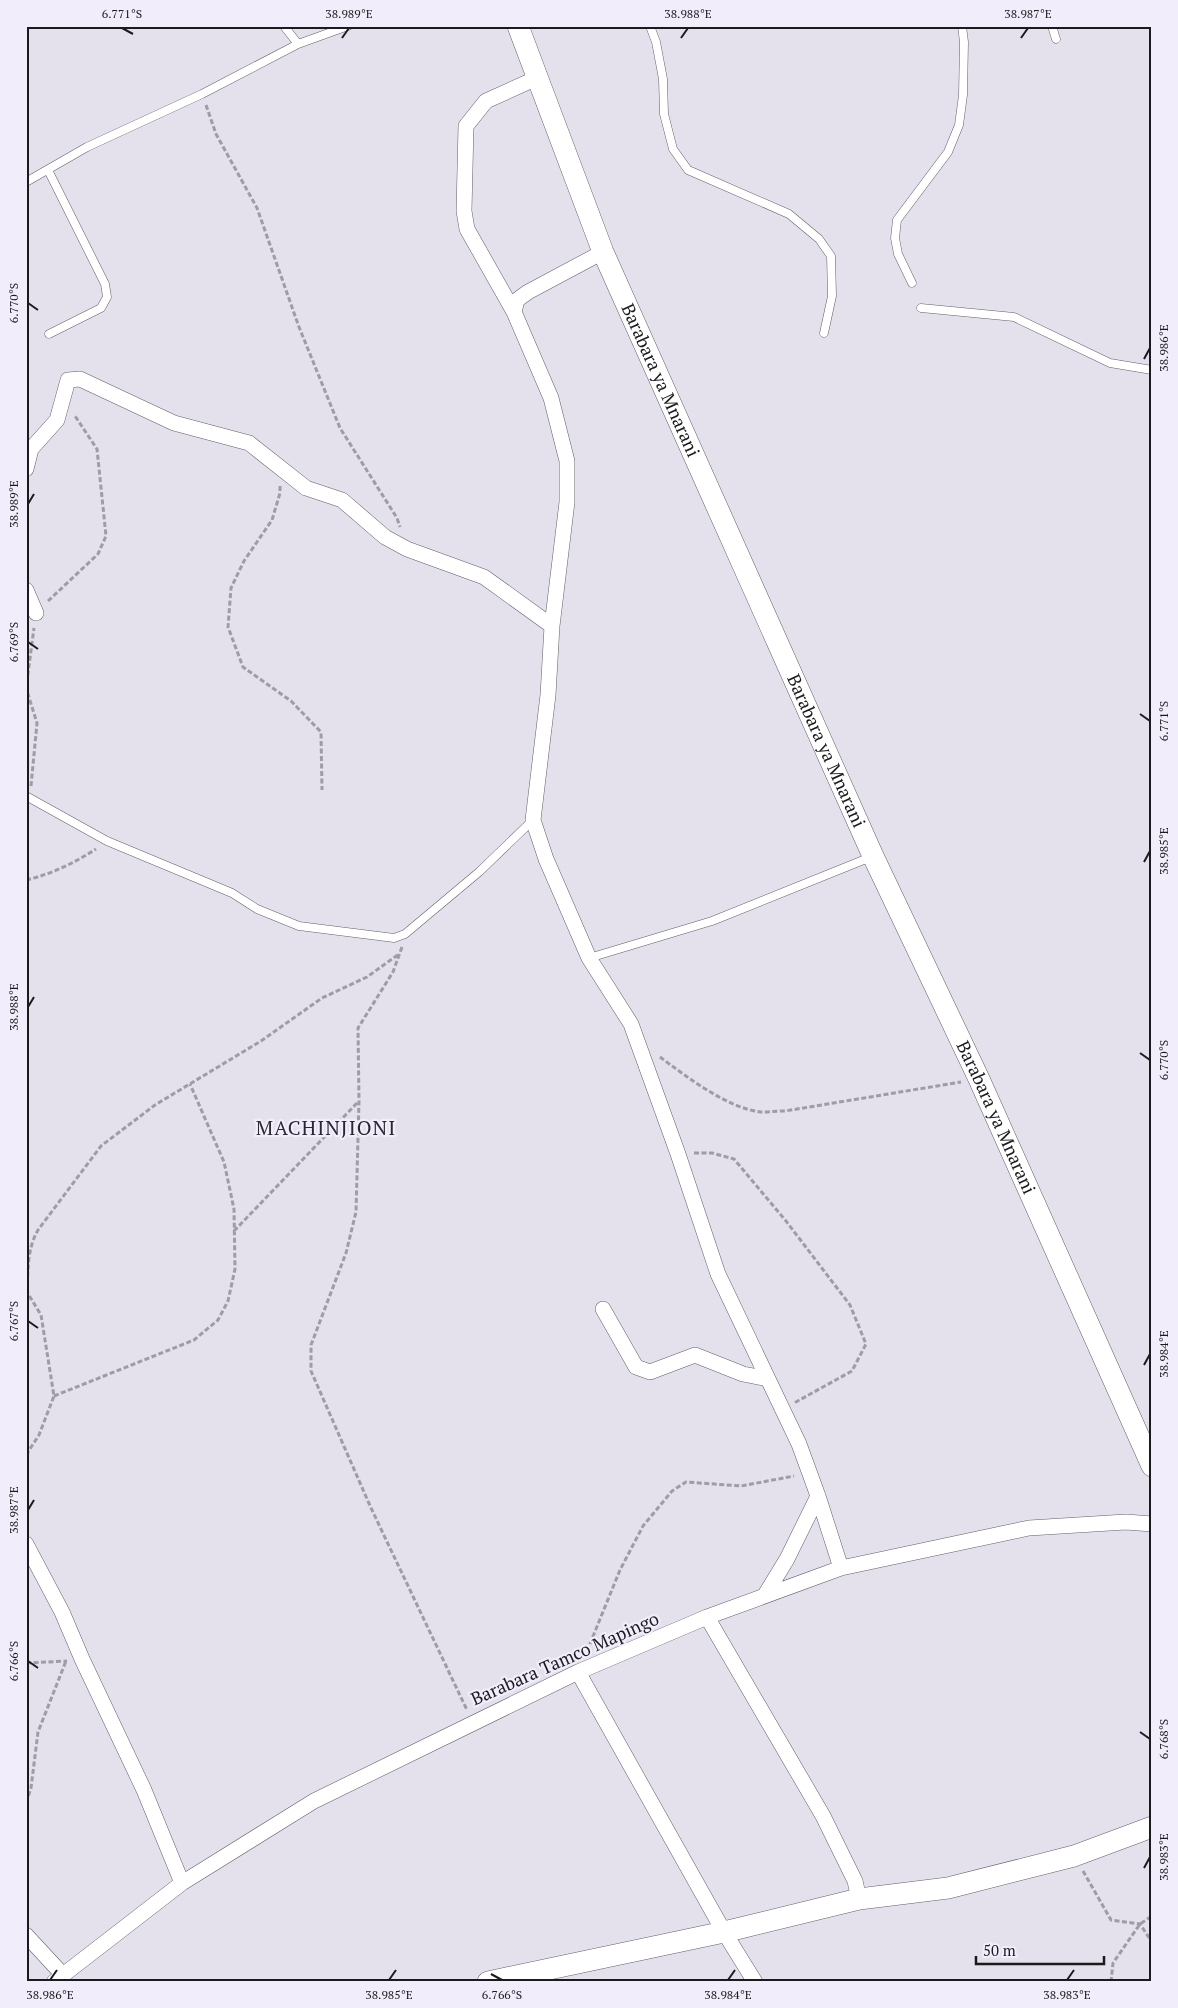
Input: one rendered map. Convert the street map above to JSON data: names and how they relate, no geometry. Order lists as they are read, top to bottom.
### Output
{
  "streets": {
    "street": ["Barabara ya Mnarani", "Barabara Tamco Mapingo"]
  },
  "districts": ["MACHINJIONI"],
  "scale_bar": "50 m",
  "coordinates": [
    "6.771°S",
    "38.989°E",
    "38.988°E",
    "38.987°E",
    "6.770°S",
    "38.986°E",
    "6.769°S",
    "38.985°E",
    "6.767°S",
    "38.984°E",
    "6.766°S",
    "6.768°S",
    "38.983°E"
  ]
}
